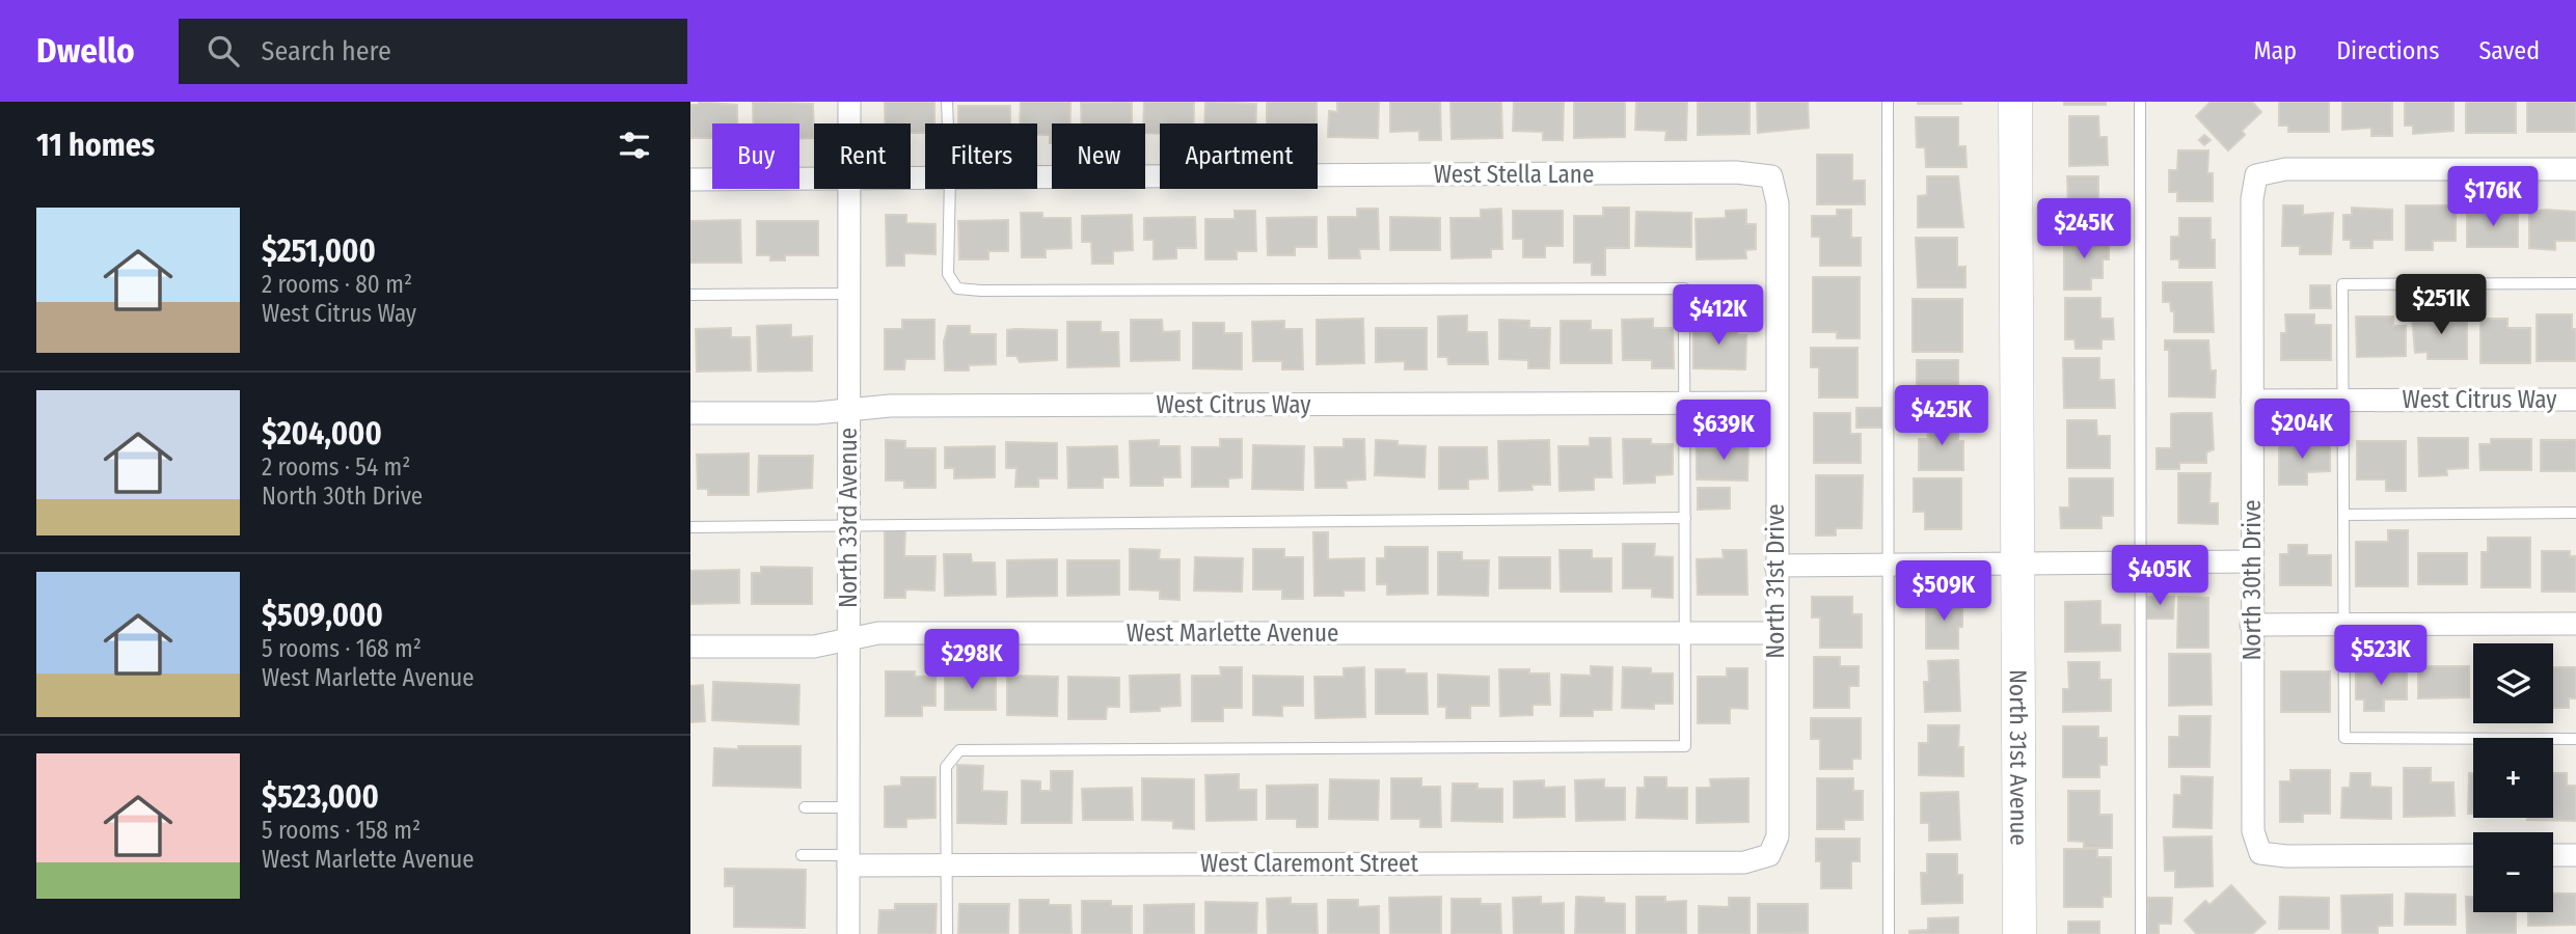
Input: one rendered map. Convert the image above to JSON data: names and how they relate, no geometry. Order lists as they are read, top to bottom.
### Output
{
  "streets": {
    "street": [
      "West Stella Lane",
      "West Citrus Way",
      "North 33rd Avenue",
      "North 30th Drive",
      "North 31st Drive",
      "West Marlette Avenue",
      "North 31st Avenue",
      "West Claremont Street"
    ]
  },
  "crossings": [
    ["West Stella Lane", "North 31st Drive"],
    ["West Citrus Way", "North 33rd Avenue"],
    ["West Citrus Way", "North 30th Drive"],
    ["West Citrus Way", "North 31st Drive"],
    ["North 33rd Avenue", "West Marlette Avenue"],
    ["North 33rd Avenue", "West Claremont Street"],
    ["North 31st Drive", "West Marlette Avenue"],
    ["North 31st Drive", "West Claremont Street"]
  ],
  "page": {
    "header": "Dwello",
    "search": "Search here",
    "nav": ["Map", "Directions", "Saved"],
    "heading": "11 homes",
    "chip": [
      "Buy",
      "Rent",
      "Filters",
      "New",
      "Apartment"
    ],
    "price": [
      "$176K",
      "$245K",
      "$251K",
      "$412K",
      "$425K",
      "$204K",
      "$639K",
      "$405K",
      "$509K",
      "$523K",
      "$298K"
    ],
    "list": [
      {
        "name": "$251,000",
        "note": "2 rooms · 80 m² · West Citrus Way"
      },
      {
        "name": "$204,000",
        "note": "2 rooms · 54 m² · North 30th Drive"
      },
      {
        "name": "$509,000",
        "note": "5 rooms · 168 m² · West Marlette Avenue"
      },
      {
        "name": "$523,000",
        "note": "5 rooms · 158 m² · West Marlette Avenue"
      }
    ],
    "map_buttons": ["+", "−"]
  }
}
